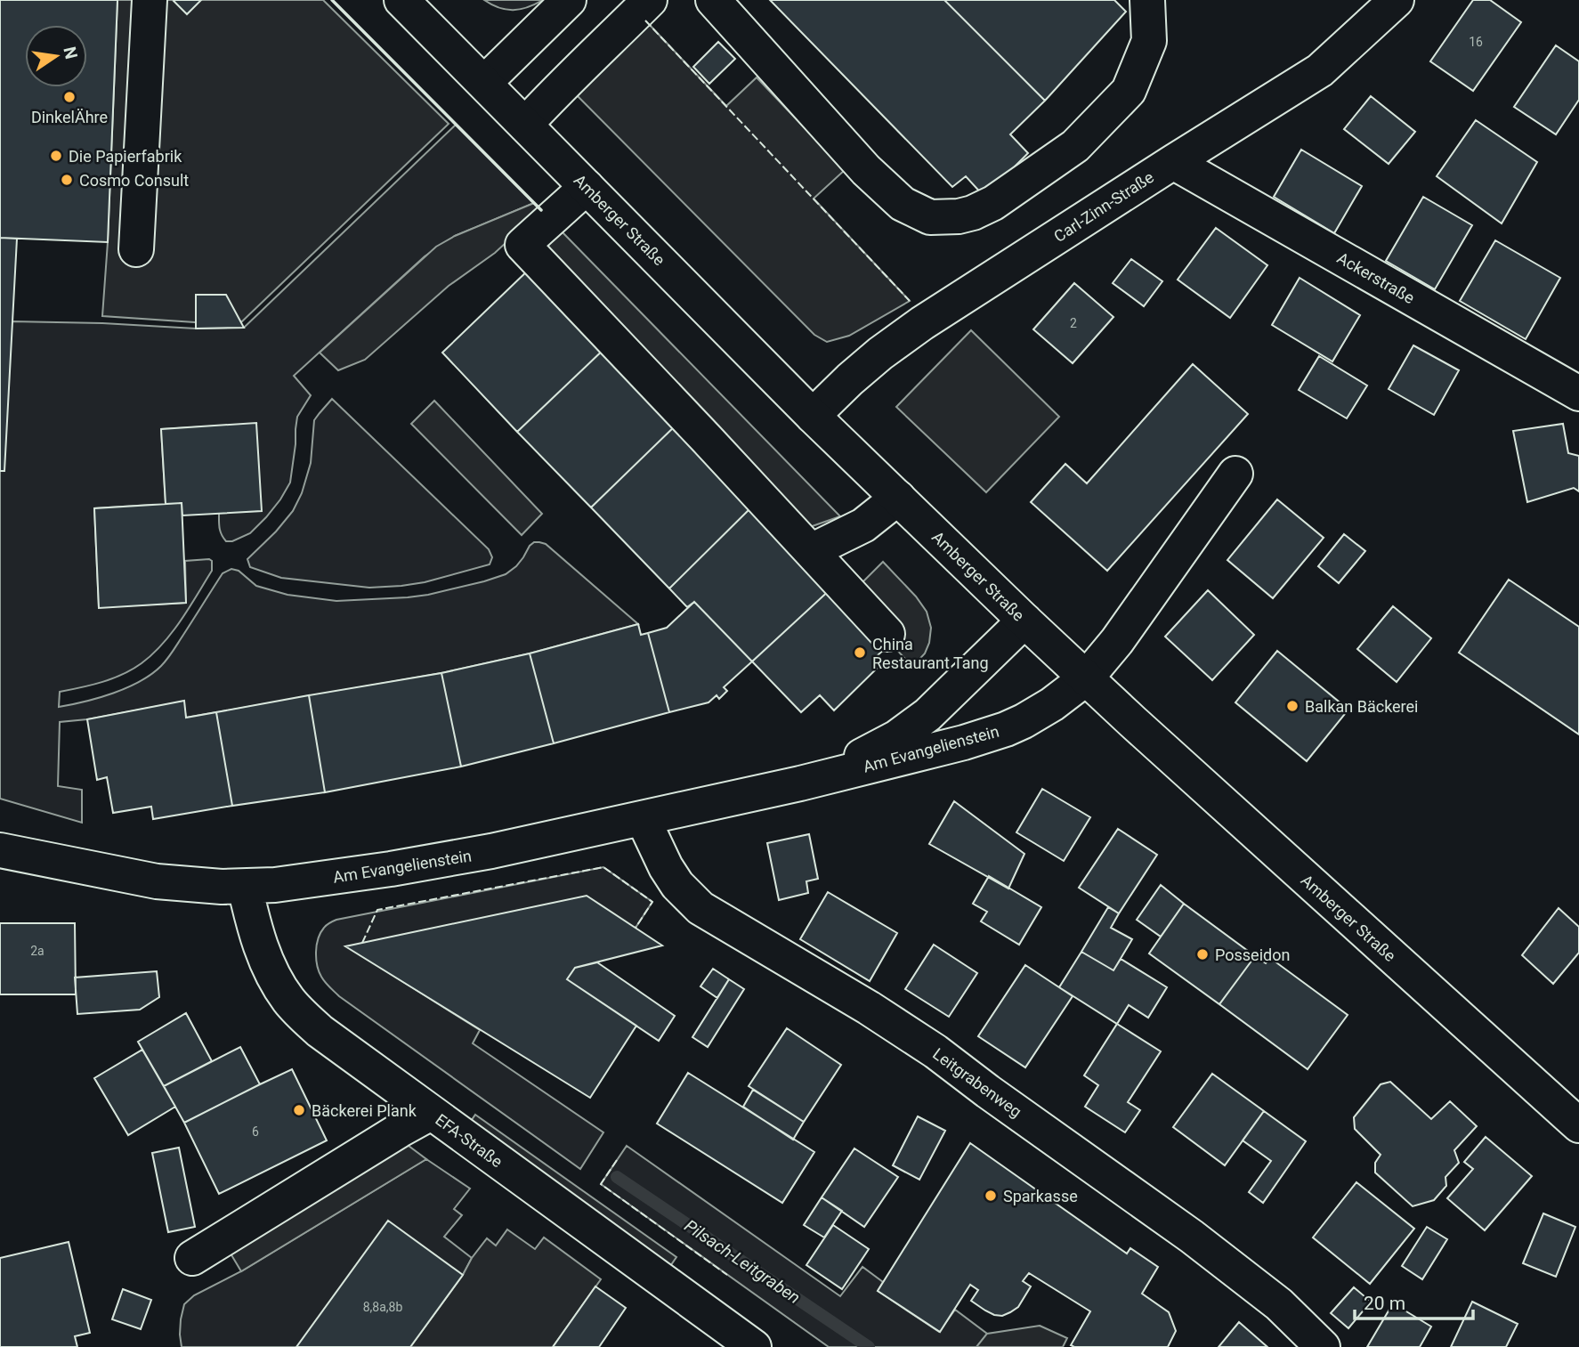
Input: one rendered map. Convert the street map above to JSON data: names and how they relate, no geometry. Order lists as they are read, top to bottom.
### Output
{
  "streets": {
    "street": [
      "Carl-Zinn-Straße",
      "Amberger Straße",
      "Ackerstraße",
      "Am Evangelienstein",
      "Leitgrabenweg",
      "EFA-Straße"
    ]
  },
  "crossings": [
    ["Carl-Zinn-Straße", "Amberger Straße"],
    ["Carl-Zinn-Straße", "Ackerstraße"],
    ["Amberger Straße", "Am Evangelienstein"],
    ["Am Evangelienstein", "Leitgrabenweg"],
    ["Am Evangelienstein", "EFA-Straße"]
  ],
  "water": ["Pilsach-Leitgraben"],
  "places": [
    "DinkelÄhre",
    "Die Papierfabrik",
    "Cosmo Consult",
    "China Restaurant Tang",
    "Balkan Bäckerei",
    "Posseidon",
    "Bäckerei Plank",
    "Sparkasse"
  ],
  "house_numbers": [
    "16",
    "2",
    "2a",
    "6",
    "8,8a,8b"
  ],
  "scale_bar": "20 m",
  "north": "right"
}
